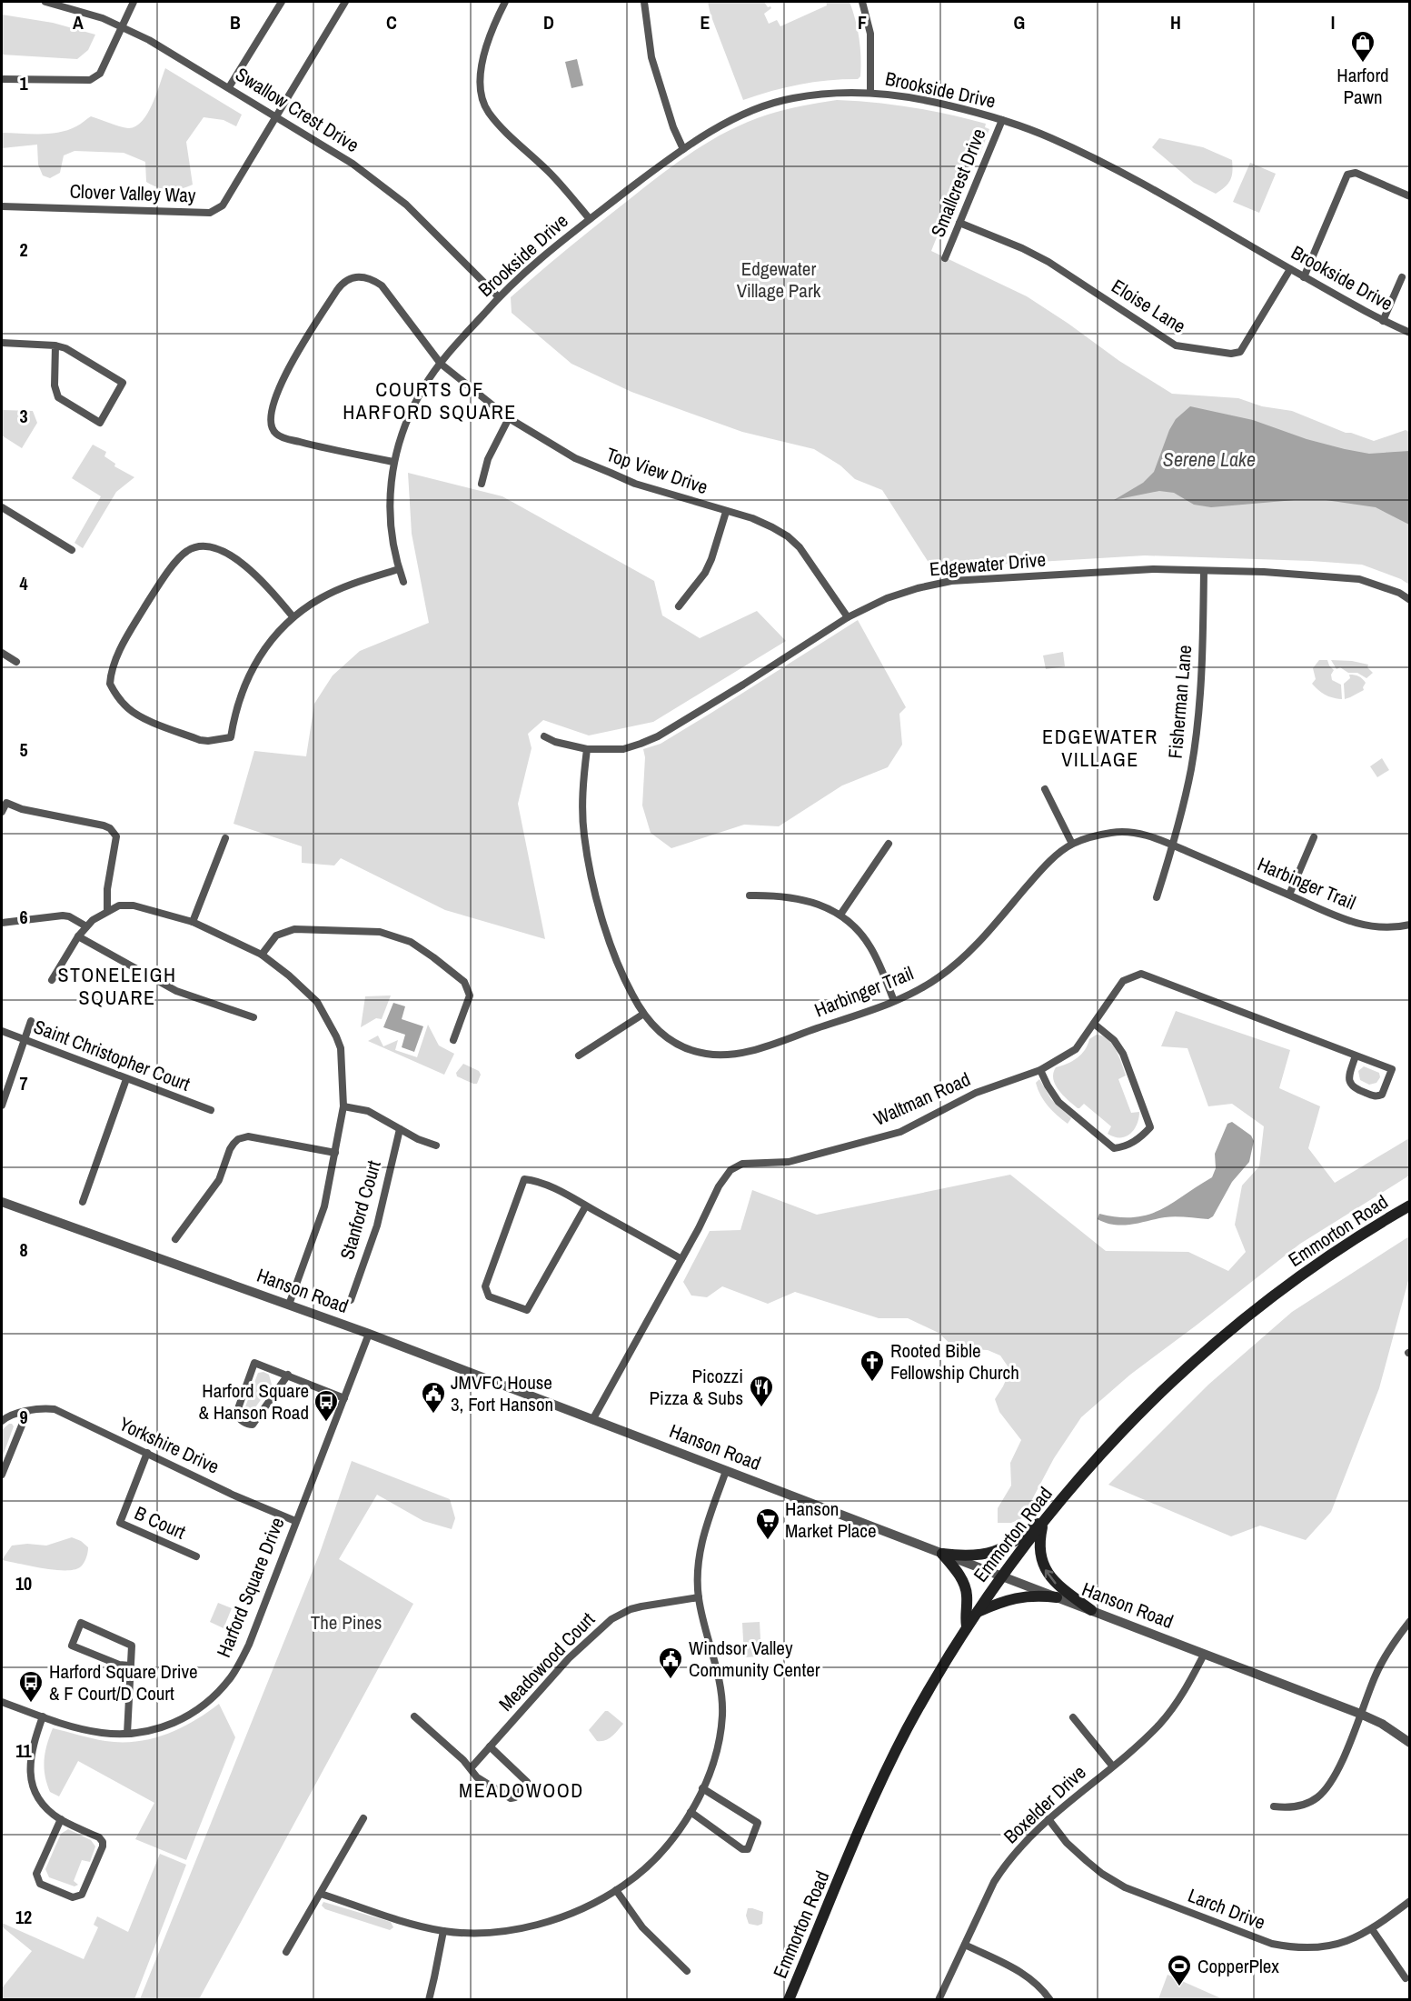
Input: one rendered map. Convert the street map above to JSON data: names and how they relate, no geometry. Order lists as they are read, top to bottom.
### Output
{
  "streets": {
    "main road": ["Emmorton Road"],
    "street": [
      "Brookside Drive",
      "Swallow Crest Drive",
      "Smallcrest Drive",
      "Clover Valley Way",
      "Eloise Lane",
      "Top View Drive",
      "Edgewater Drive",
      "Fisherman Lane",
      "Harbinger Trail",
      "Saint Christopher Court",
      "Waltman Road",
      "Stanford Court",
      "Hanson Road",
      "Yorkshire Drive",
      "B Court",
      "Harford Square Drive",
      "Meadowood Court",
      "Boxelder Drive",
      "Larch Drive"
    ]
  },
  "crossings": [
    ["Brookside Drive", "Swallow Crest Drive"],
    ["Brookside Drive", "Smallcrest Drive"],
    ["Brookside Drive", "Eloise Lane"],
    ["Brookside Drive", "Top View Drive"],
    ["Swallow Crest Drive", "Clover Valley Way"],
    ["Smallcrest Drive", "Eloise Lane"],
    ["Top View Drive", "Edgewater Drive"],
    ["Edgewater Drive", "Fisherman Lane"],
    ["Edgewater Drive", "Harbinger Trail"],
    ["Fisherman Lane", "Harbinger Trail"],
    ["Waltman Road", "Hanson Road"],
    ["Emmorton Road", "Hanson Road"],
    ["Hanson Road", "Harford Square Drive"],
    ["Hanson Road", "Boxelder Drive"],
    ["Yorkshire Drive", "B Court"],
    ["Yorkshire Drive", "Harford Square Drive"],
    ["Boxelder Drive", "Larch Drive"]
  ],
  "districts": [
    "COURTS OF HARFORD SQUARE",
    "EDGEWATER VILLAGE",
    "STONELEIGH SQUARE",
    "MEADOWOOD"
  ],
  "water": ["Serene Lake"],
  "parks": ["Edgewater Village Park", "The Pines"],
  "places": {
    "shop": ["Harford Pawn"],
    "church": ["Rooted Bible Fellowship Church"],
    "restaurant": ["Picozzi Pizza & Subs"],
    "public building": ["JMVFC House 3, Fort Hanson", "Windsor Valley Community Center"],
    "bus stop": ["Harford Square & Hanson Road", "Harford Square Drive & F Court/D Court"],
    "supermarket": ["Hanson Market Place"],
    "sports": ["CopperPlex"]
  },
  "grid": {
    "columns": [
      "A",
      "B",
      "C",
      "D",
      "E",
      "F",
      "G",
      "H",
      "I"
    ],
    "rows": [
      "1",
      "2",
      "3",
      "4",
      "5",
      "6",
      "7",
      "8",
      "9",
      "10",
      "11",
      "12"
    ]
  }
}
